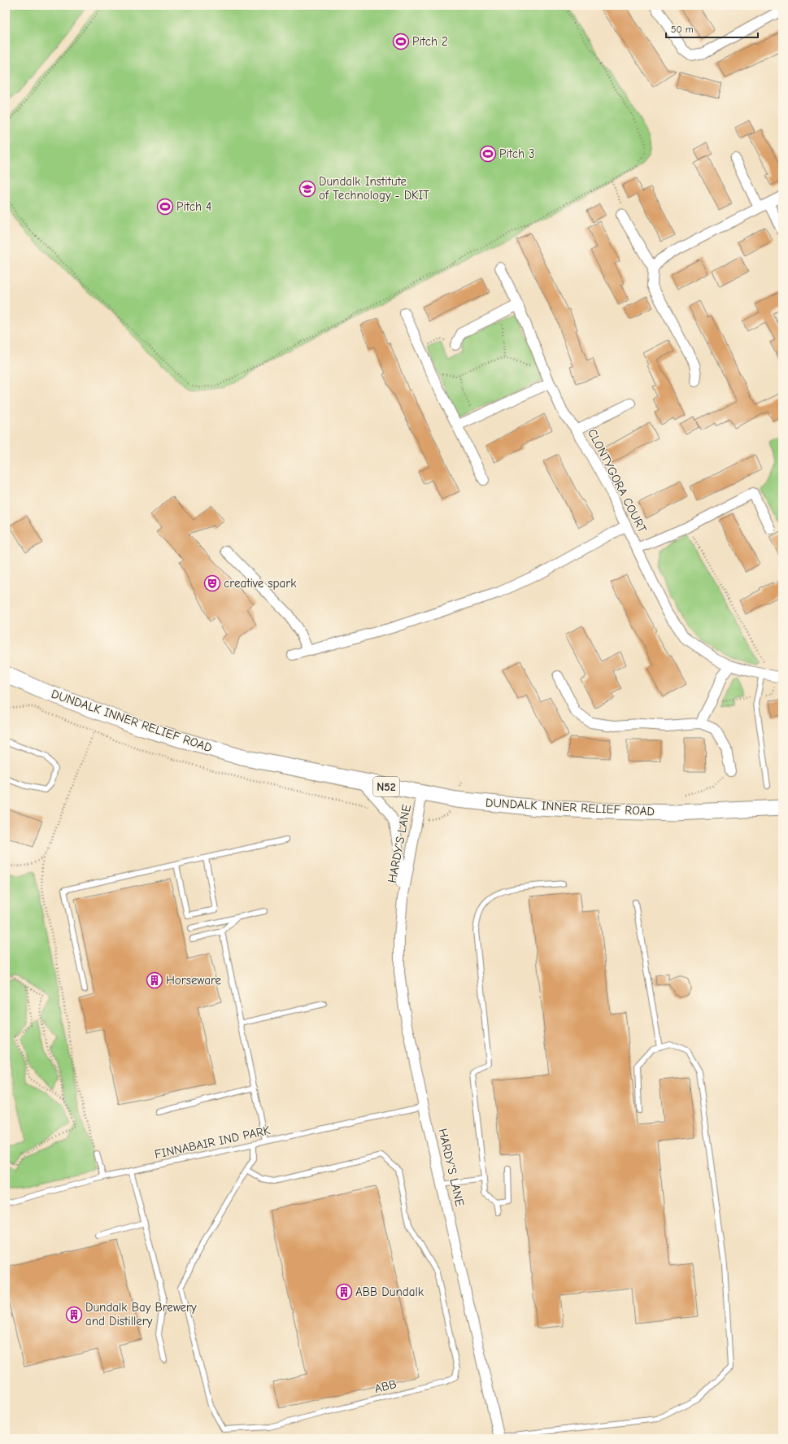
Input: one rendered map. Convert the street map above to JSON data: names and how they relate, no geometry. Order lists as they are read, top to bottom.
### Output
{
  "streets": {
    "main road": ["DUNDALK INNER RELIEF ROAD", "N52"],
    "street": ["CLONTYGORA COURT", "HARDY'S LANE"],
    "lane": ["FINNABAIR IND PARK", "ABB"]
  },
  "crossings": [
    ["DUNDALK INNER RELIEF ROAD", "HARDY'S LANE"],
    ["HARDY'S LANE", "FINNABAIR IND PARK"],
    ["FINNABAIR IND PARK", "ABB"]
  ],
  "places": {
    "sports": ["Pitch 2", "Pitch 3", "Pitch 4"],
    "school or university": ["Dundalk Institute of Technology - DKIT"],
    "theatre": ["creative spark"],
    "building": ["Horseware", "ABB Dundalk", "Dundalk Bay Brewery and Distillery"]
  },
  "scale_bar": "50 m"
}
